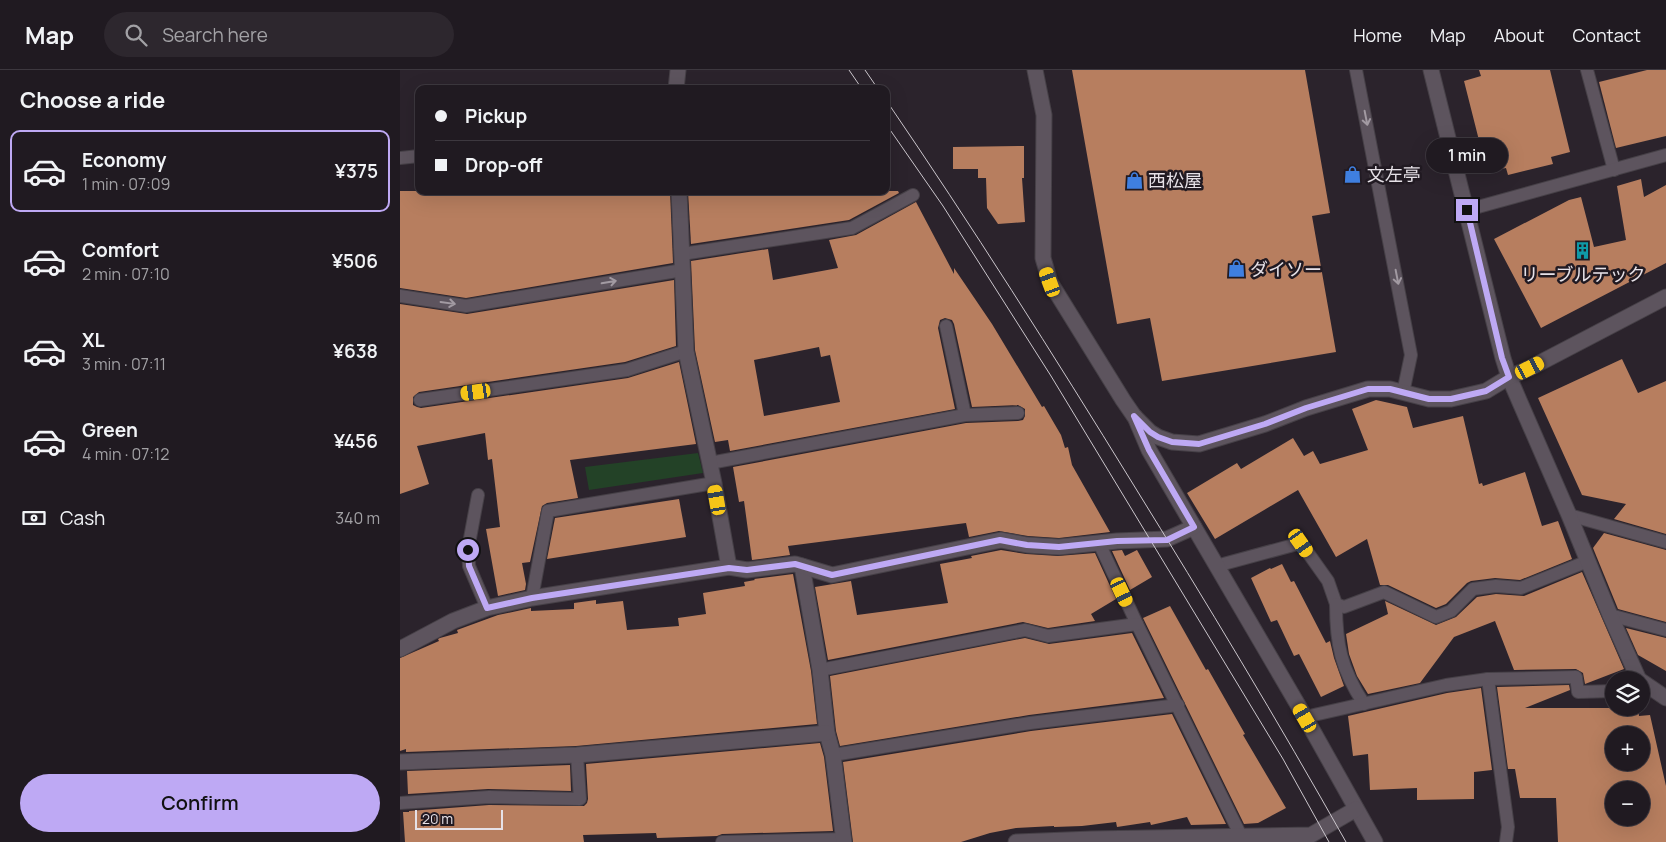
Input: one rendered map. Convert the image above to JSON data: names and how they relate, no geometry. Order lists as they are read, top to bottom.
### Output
{
  "places": {
    "shop": ["文左亭", "西松屋", "ダイソー"],
    "building": ["リーブルテック"]
  },
  "scale_bar": "20 m",
  "page": {
    "header": "Map",
    "search": "Search here",
    "nav": [
      "Home",
      "Map",
      "About",
      "Contact"
    ],
    "heading": "Choose a ride",
    "banner": ["Pickup", "Drop-off"],
    "list": [
      {
        "name": "Economy",
        "note": "1 min · 07:09",
        "value": "¥375"
      },
      {
        "name": "Comfort",
        "note": "2 min · 07:10",
        "value": "¥506"
      },
      {
        "name": "XL",
        "note": "3 min · 07:11",
        "value": "¥638"
      },
      {
        "name": "Green",
        "note": "4 min · 07:12",
        "value": "¥456"
      }
    ],
    "bubble": "1 min",
    "pay": ["Cash", "340 m"],
    "map_buttons": ["+", "−"],
    "buttons": "Confirm",
    "scale": "20 m"
  }
}
